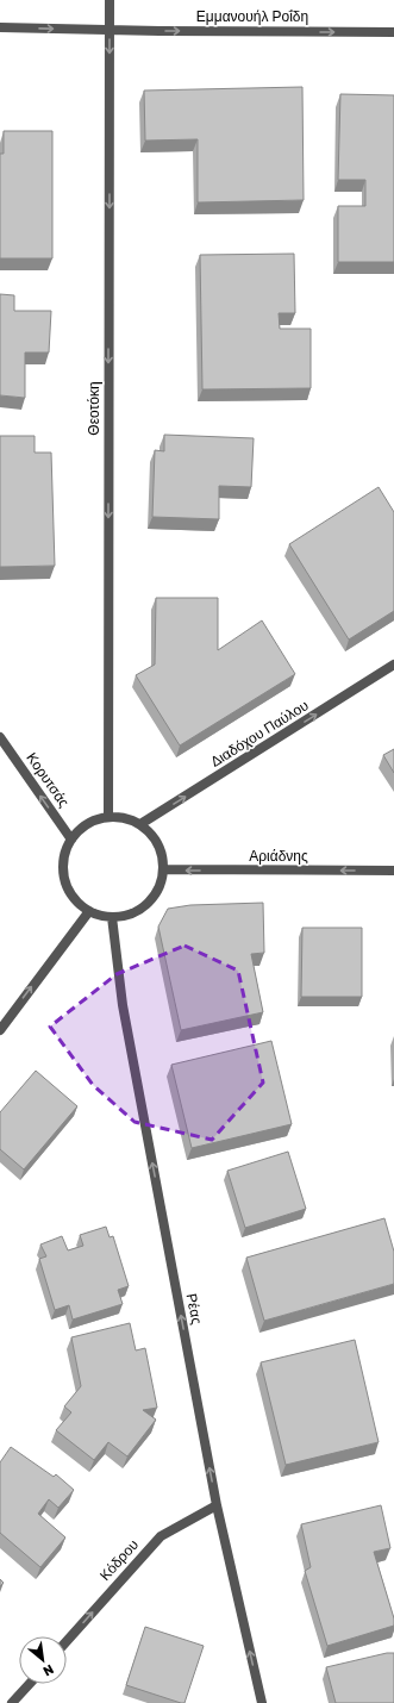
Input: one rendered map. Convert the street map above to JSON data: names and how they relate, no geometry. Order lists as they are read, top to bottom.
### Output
{
  "streets": {
    "street": [
      "Εμμανουήλ Ροΐδη",
      "Θεοτόκη",
      "Διαδόχου Παύλου",
      "Κορυτσάς",
      "Αριάδνης",
      "Ρέας",
      "Κόδρου"
    ]
  },
  "crossings": [
    ["Εμμανουήλ Ροΐδη", "Θεοτόκη"],
    ["Θεοτόκη", "Διαδόχου Παύλου"],
    ["Θεοτόκη", "Κορυτσάς"],
    ["Θεοτόκη", "Αριάδνης"],
    ["Θεοτόκη", "Ρέας"],
    ["Διαδόχου Παύλου", "Κορυτσάς"],
    ["Διαδόχου Παύλου", "Αριάδνης"],
    ["Διαδόχου Παύλου", "Ρέας"],
    ["Κορυτσάς", "Αριάδνης"],
    ["Κορυτσάς", "Ρέας"],
    ["Αριάδνης", "Ρέας"],
    ["Ρέας", "Κόδρου"]
  ],
  "one_way": [
    "Εμμανουήλ Ροΐδη",
    "Θεοτόκη",
    "Διαδόχου Παύλου",
    "Κορυτσάς",
    "Αριάδνης",
    "Ρέας",
    "Κόδρου"
  ],
  "north": "bottom right"
}
